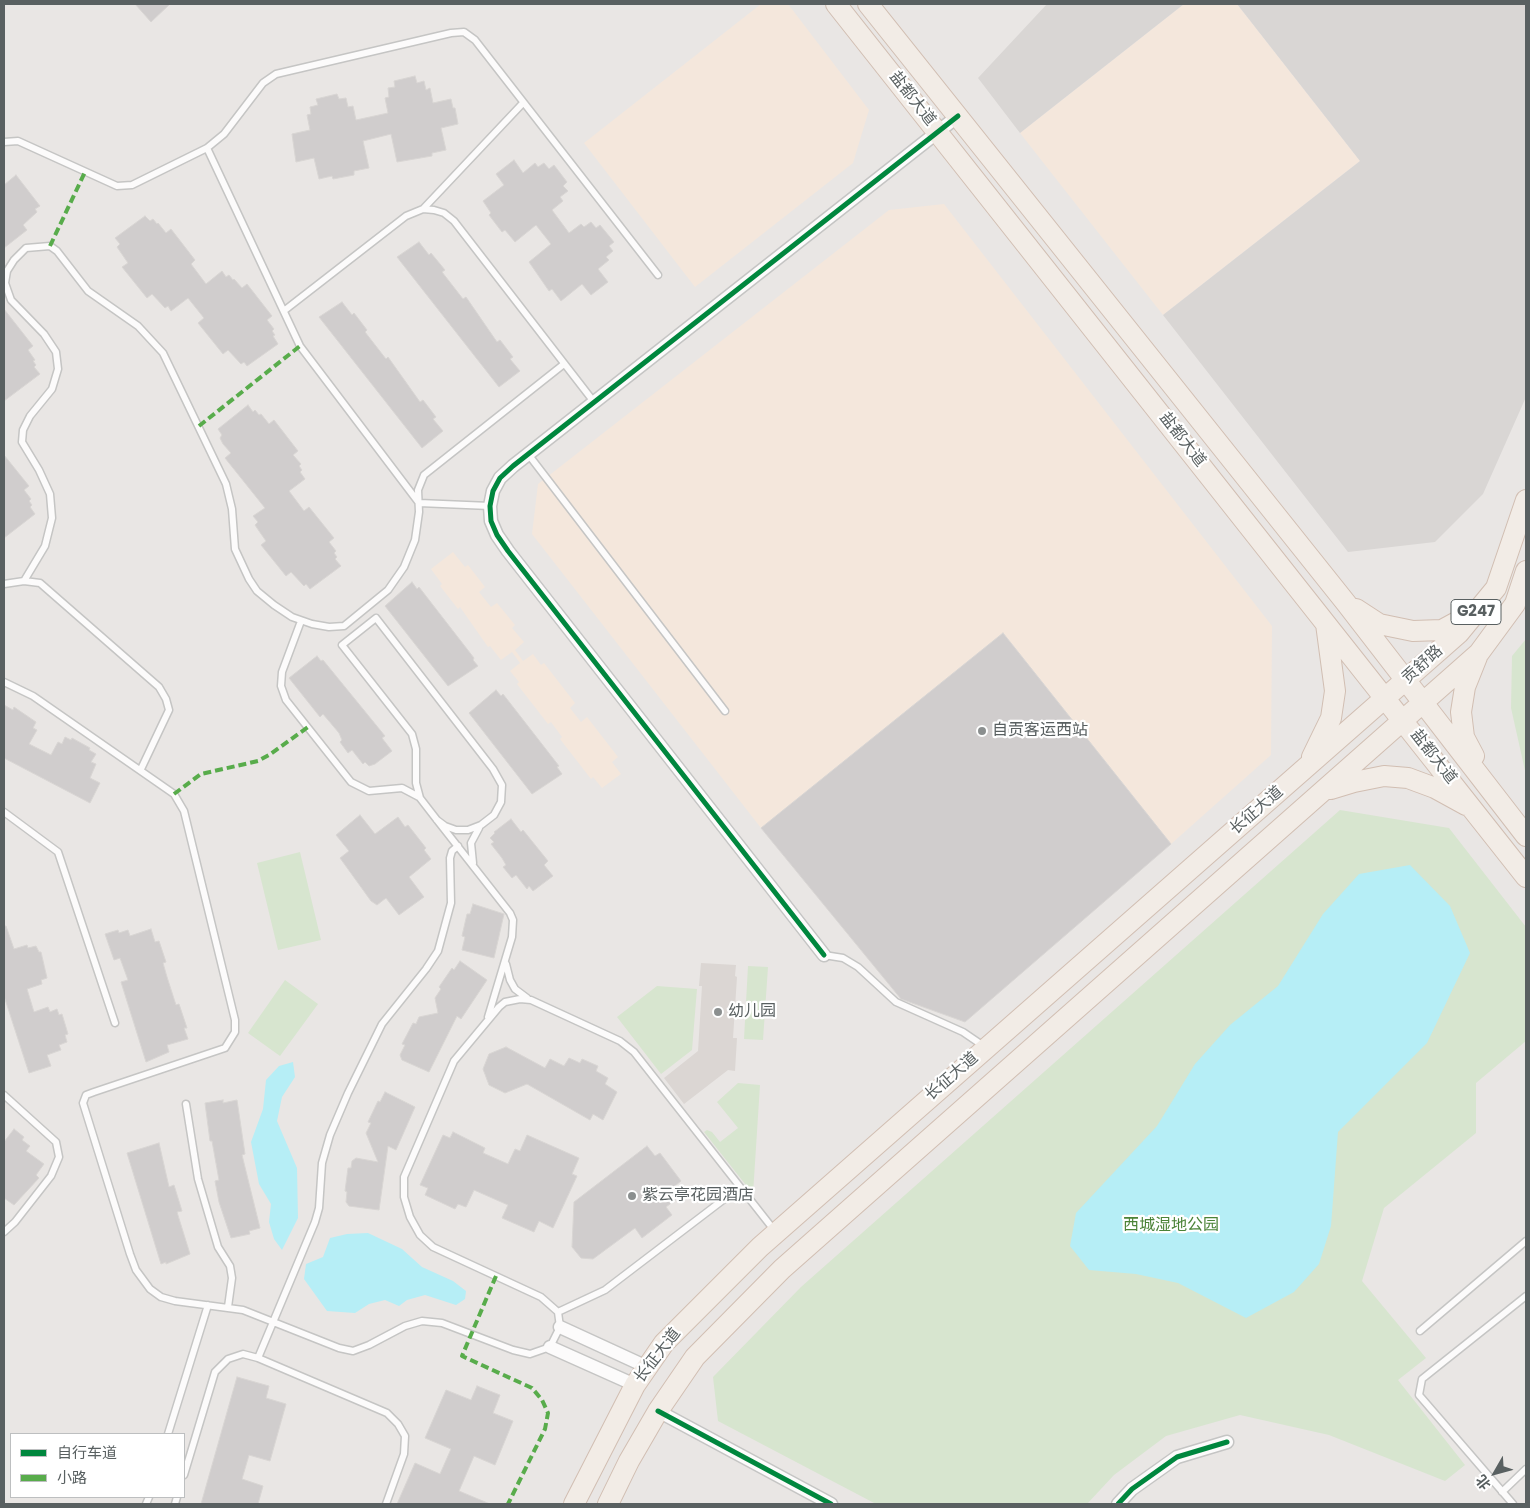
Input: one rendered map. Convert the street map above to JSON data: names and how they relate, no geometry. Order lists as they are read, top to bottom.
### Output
{
  "streets": {
    "main road": [
      "盐都大道",
      "G247",
      "贡舒路",
      "长征大道"
    ]
  },
  "crossings": [
    ["盐都大道", "贡舒路"],
    ["盐都大道", "长征大道"],
    ["贡舒路", "长征大道"]
  ],
  "parks": ["西城湿地公园"],
  "places": ["自贡客运西站", "幼儿园", "紫云亭花园酒店"],
  "legend": ["自行车道", "小路"],
  "north": "bottom left"
}
